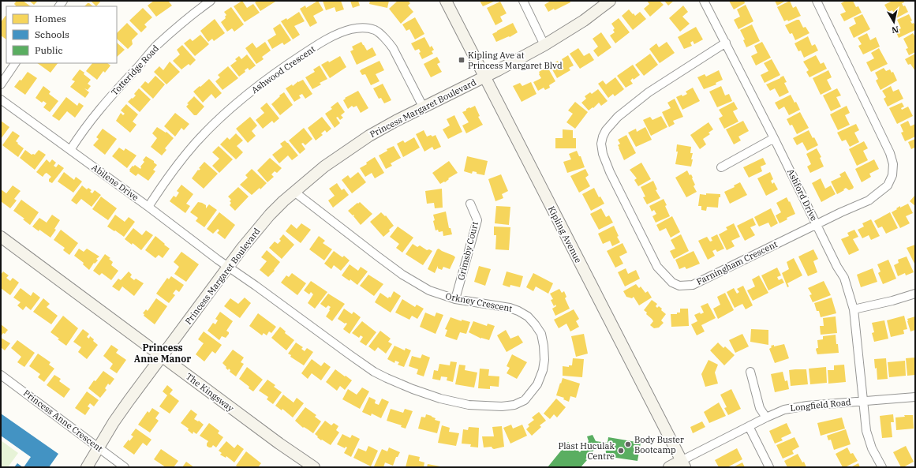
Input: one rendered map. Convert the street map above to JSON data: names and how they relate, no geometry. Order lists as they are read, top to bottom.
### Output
{
  "streets": {
    "street": [
      "Ashwood Crescent",
      "Totteridge Road",
      "Princess Margaret Boulevard",
      "Abilene Drive",
      "Ashford Drive",
      "Kipling Avenue",
      "Grimsby Court",
      "Farningham Crescent",
      "Orkney Crescent",
      "The Kingsway",
      "Longfield Road",
      "Princess Anne Crescent"
    ]
  },
  "crossings": [
    ["Ashwood Crescent", "Princess Margaret Boulevard"],
    ["Ashwood Crescent", "Abilene Drive"],
    ["Totteridge Road", "Abilene Drive"],
    ["Princess Margaret Boulevard", "Abilene Drive"],
    ["Princess Margaret Boulevard", "Kipling Avenue"],
    ["Princess Margaret Boulevard", "Orkney Crescent"],
    ["Princess Margaret Boulevard", "The Kingsway"],
    ["Princess Margaret Boulevard", "Princess Anne Crescent"],
    ["Abilene Drive", "Orkney Crescent"],
    ["Ashford Drive", "Farningham Crescent"],
    ["Ashford Drive", "Longfield Road"],
    ["Kipling Avenue", "Longfield Road"],
    ["Grimsby Court", "Orkney Crescent"]
  ],
  "districts": ["Princess Anne Manor"],
  "places": {
    "transit": ["Kipling Ave at Princess Margaret Blvd"],
    "other": ["Body Buster Bootcamp", "Plast Huculak Centre"]
  },
  "legend": ["Homes", "Schools", "Public"],
  "north": "bottom"
}
